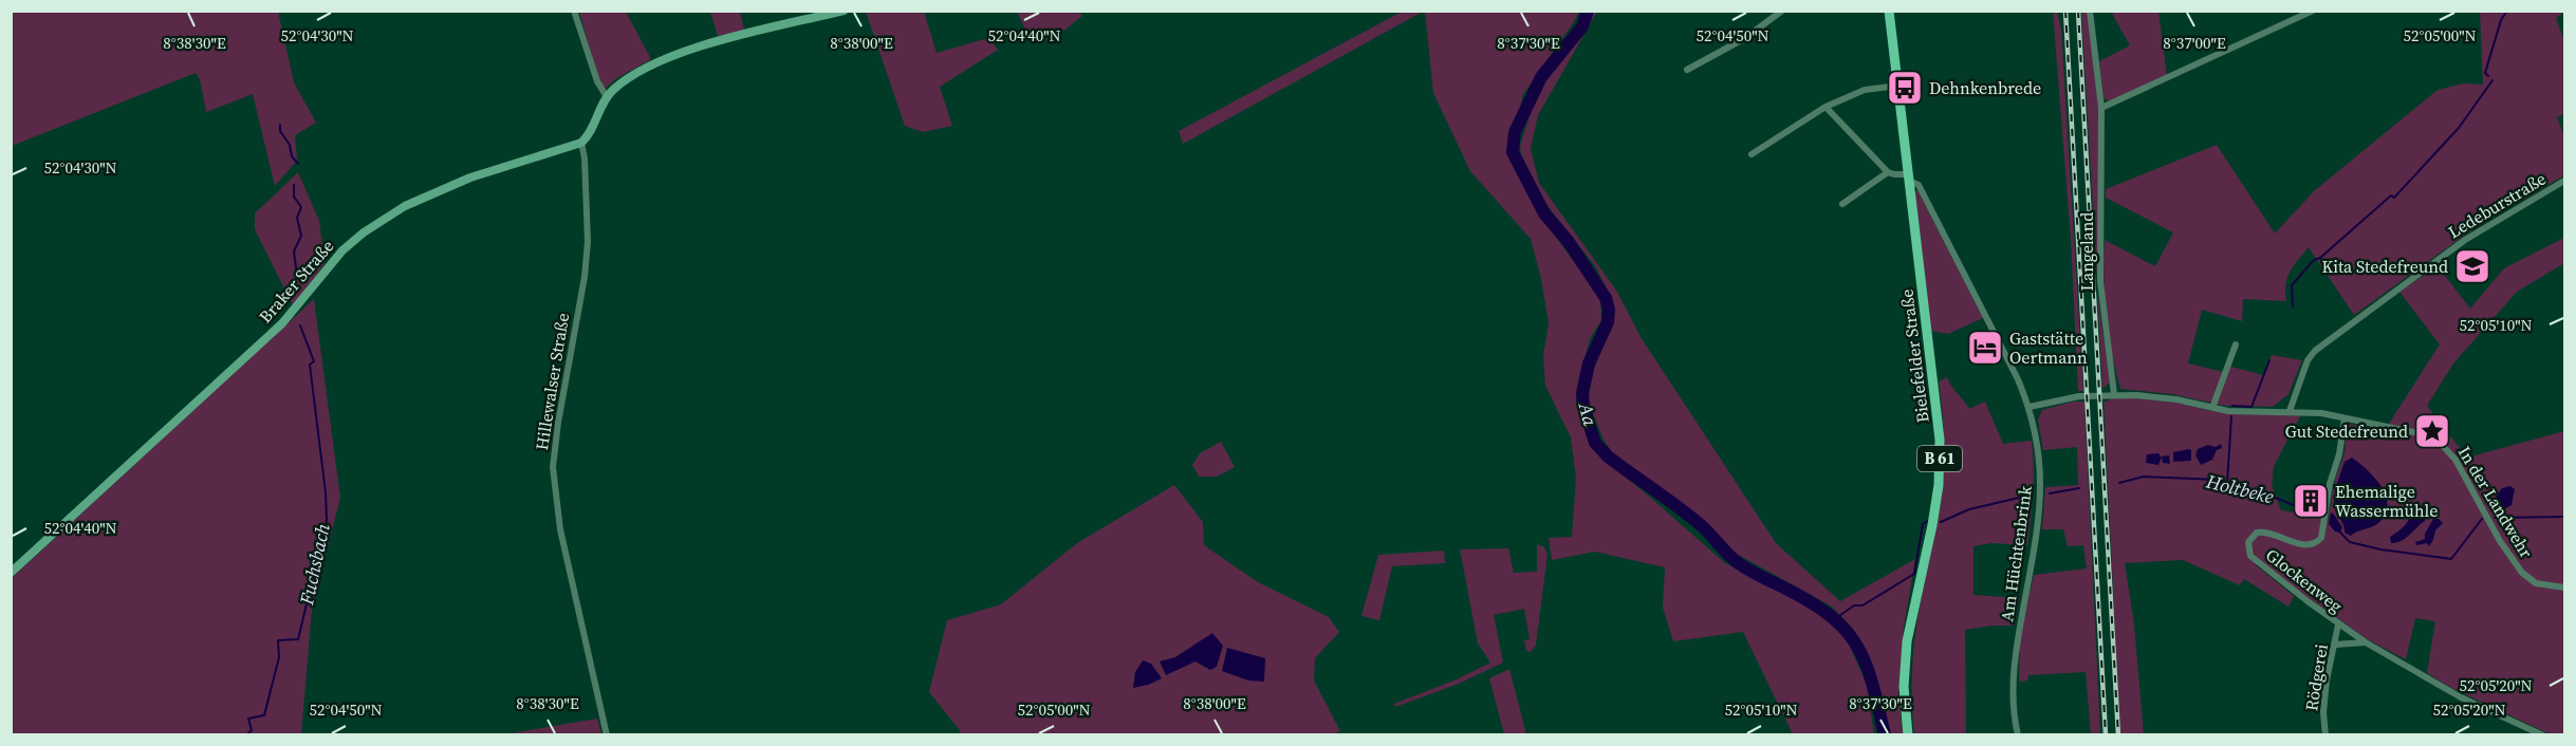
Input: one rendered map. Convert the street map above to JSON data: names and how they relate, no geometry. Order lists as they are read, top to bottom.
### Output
{
  "streets": {
    "main road": ["Braker Straße", "Bielefelder Straße", "B 61"],
    "street": [
      "Ledeburstraße",
      "Langeland",
      "Hillewalser Straße",
      "In der Landwehr",
      "Am Hüchtenbrink",
      "Glockenweg",
      "Rödgerei"
    ]
  },
  "crossings": [
    ["Ledeburstraße", "In der Landwehr"],
    ["Langeland", "In der Landwehr"],
    ["Braker Straße", "Hillewalser Straße"],
    ["Bielefelder Straße", "Am Hüchtenbrink"],
    ["In der Landwehr", "Am Hüchtenbrink"],
    ["In der Landwehr", "Glockenweg"],
    ["Glockenweg", "Rödgerei"]
  ],
  "water": ["Aa", "Holtbeke", "Fuchsbach"],
  "places": {
    "bus stop": ["Dehnkenbrede"],
    "school or university": ["Kita Stedefreund"],
    "hotel": ["Gaststätte Oertmann"],
    "place": ["Gut Stedefreund"],
    "building": ["Ehemalige Wassermühle"]
  },
  "coordinates": [
    "52°04'30\"N",
    "52°04'40\"N",
    "52°04'50\"N",
    "52°05'00\"N",
    "8°38'30\"E",
    "8°38'00\"E",
    "8°37'30\"E",
    "8°37'00\"E",
    "52°05'10\"N",
    "52°05'20\"N"
  ]
}
